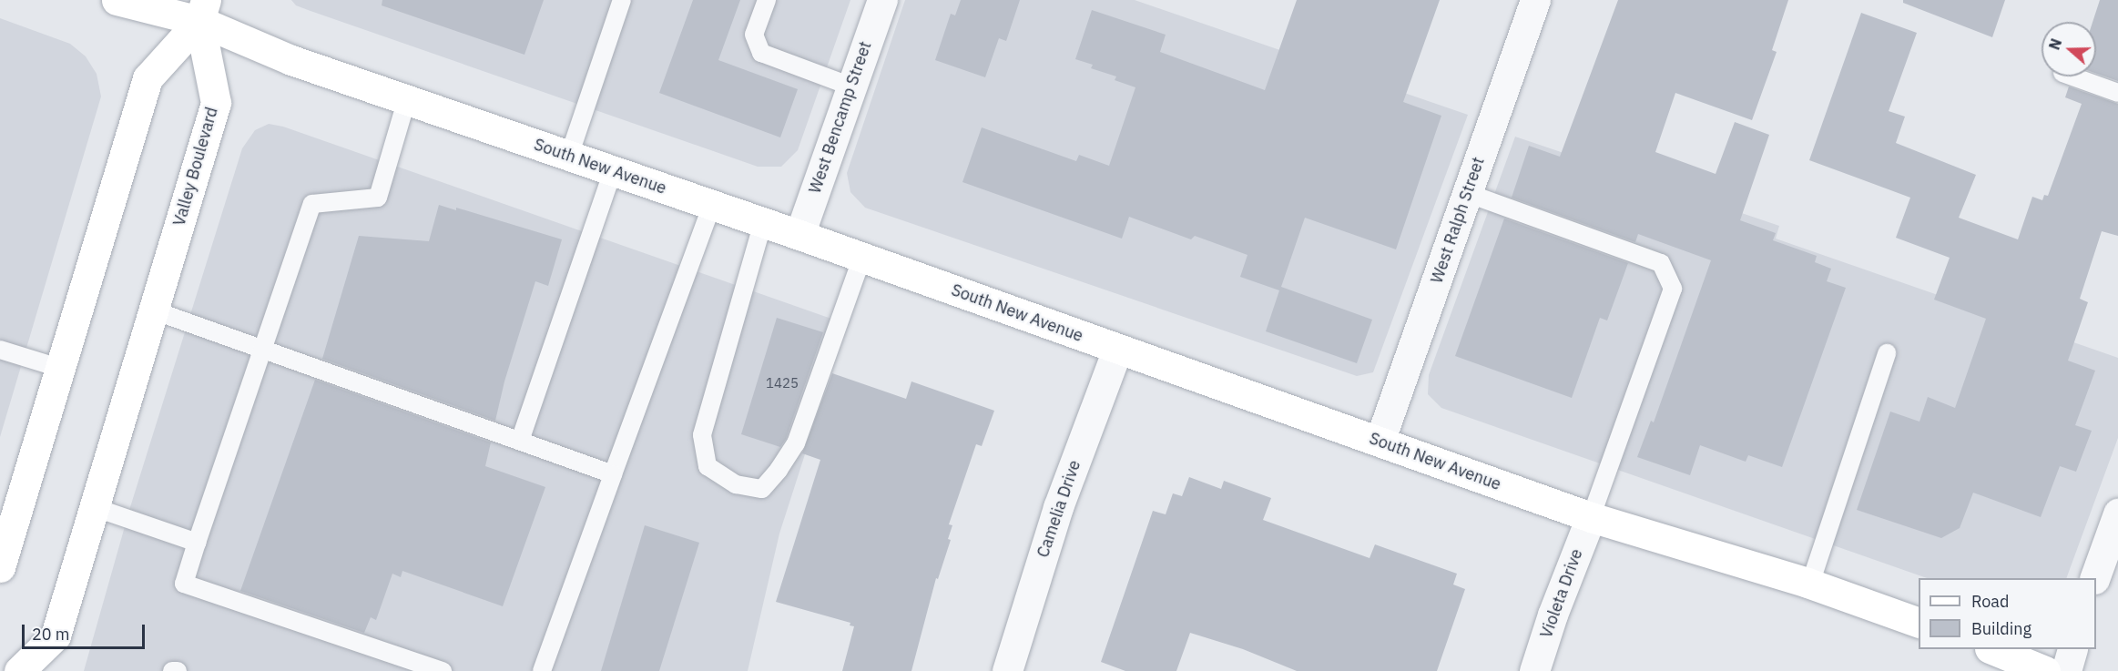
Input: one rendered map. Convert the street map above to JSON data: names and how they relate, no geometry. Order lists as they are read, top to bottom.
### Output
{
  "streets": {
    "main road": ["Valley Boulevard", "South New Avenue"],
    "street": [
      "West Bencamp Street",
      "West Ralph Street",
      "Camelia Drive",
      "Violeta Drive"
    ]
  },
  "crossings": [
    ["West Bencamp Street", "South New Avenue"],
    ["Valley Boulevard", "South New Avenue"],
    ["South New Avenue", "West Ralph Street"],
    ["South New Avenue", "Camelia Drive"],
    ["South New Avenue", "Violeta Drive"]
  ],
  "house_numbers": ["1425"],
  "legend": ["Road", "Building"],
  "scale_bar": "20 m",
  "north": "left"
}
